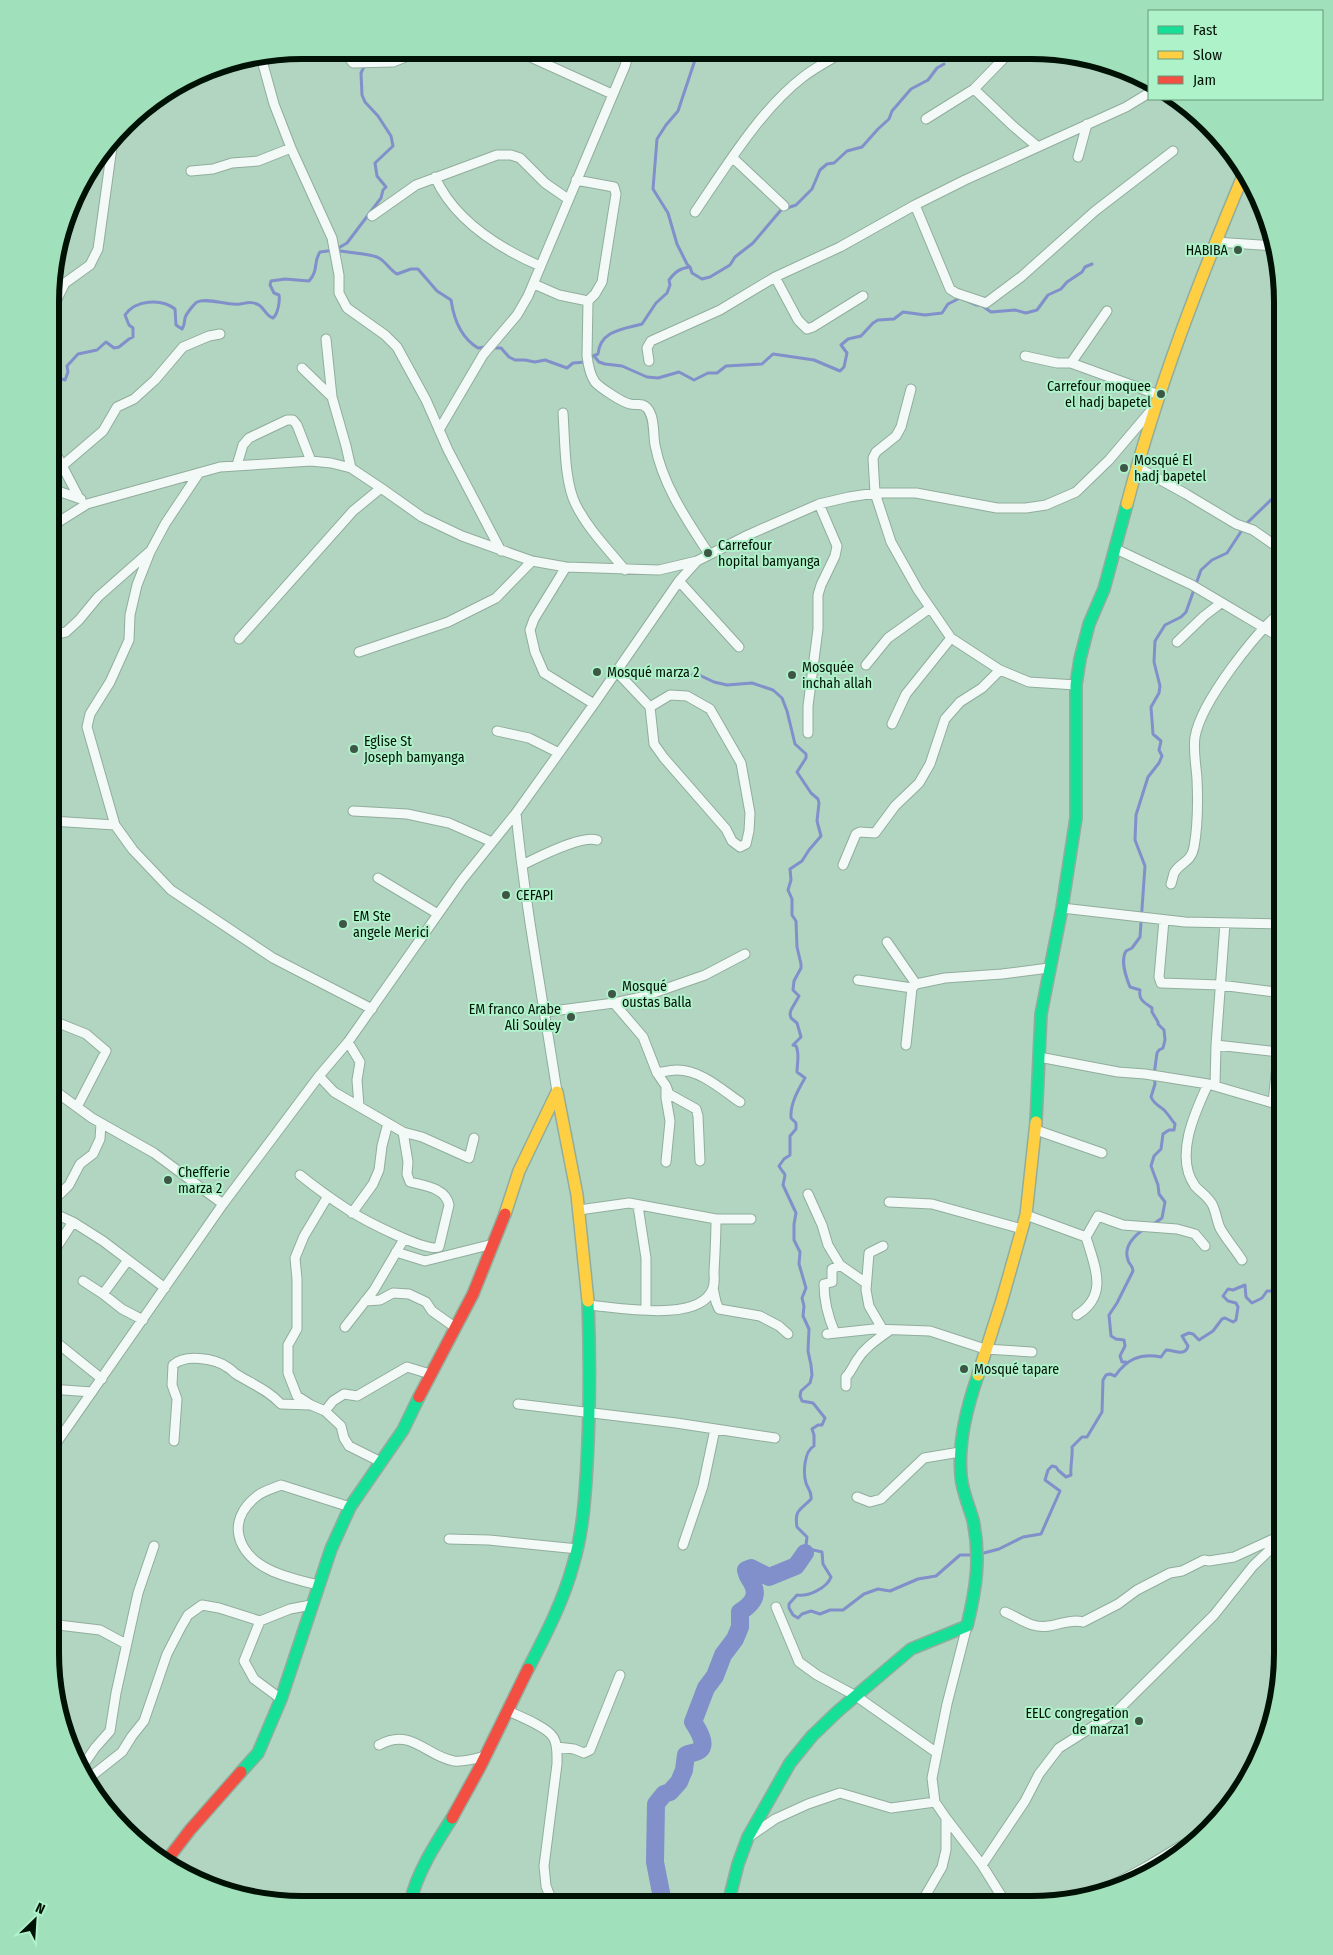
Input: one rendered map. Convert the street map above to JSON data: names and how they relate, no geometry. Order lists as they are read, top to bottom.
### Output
{
  "places": [
    "HABIBA",
    "Carrefour moquee el hadj bapetel",
    "Mosqué El hadj bapetel",
    "Carrefour hopital bamyanga",
    "Mosqué marza 2",
    "Mosquée inchah allah",
    "Eglise St Joseph bamyanga",
    "CEFAPI",
    "EM Ste angele Merici",
    "Mosqué oustas Balla",
    "EM franco Arabe Ali Souley",
    "Chefferie marza 2",
    "Mosqué tapare",
    "EELC congregation de marza1"
  ],
  "legend": ["Fast", "Slow", "Jam"],
  "north": "top right"
}
